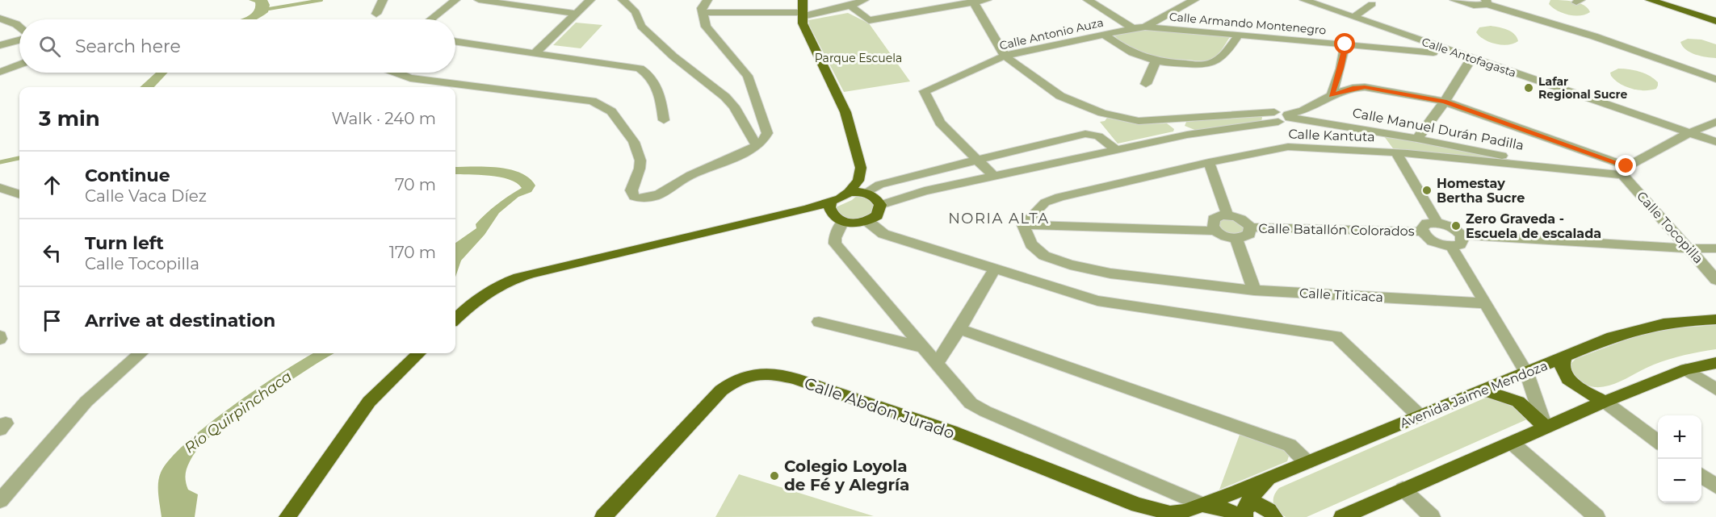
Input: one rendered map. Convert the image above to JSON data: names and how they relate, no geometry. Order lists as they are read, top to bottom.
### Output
{
  "streets": {
    "main road": ["Avenida Jaime Mendoza", "Calle Abdon Jurado"],
    "street": [
      "Calle Armando Montenegro",
      "Calle Antonio Auza",
      "Calle Antofagasta",
      "Calle Manuel Durán Padilla",
      "Calle Kantuta",
      "Calle Tocopilla",
      "Calle Batallón Colorados",
      "Calle Titicaca"
    ]
  },
  "crossings": [
    ["Calle Armando Montenegro", "Calle Antonio Auza"],
    ["Calle Armando Montenegro", "Calle Antofagasta"],
    ["Calle Antonio Auza", "Calle Manuel Durán Padilla"],
    ["Calle Manuel Durán Padilla", "Calle Kantuta"],
    ["Calle Manuel Durán Padilla", "Calle Tocopilla"],
    ["Calle Kantuta", "Calle Tocopilla"],
    ["Calle Kantuta", "Calle Titicaca"],
    ["Avenida Jaime Mendoza", "Calle Abdon Jurado"]
  ],
  "districts": ["NORIA ALTA"],
  "water": ["Río Quirpinchaca"],
  "parks": ["Parque Escuela"],
  "places": [
    "Lafar Regional Sucre",
    "Homestay Bertha Sucre",
    "Zero Graveda - Escuela de escalada",
    "Colegio Loyola de Fé y Alegría"
  ],
  "page": {
    "search": "Search here",
    "heading": ["3 min", "Walk · 240 m"],
    "list": [
      ["Continue", "Calle Vaca Díez", "70 m"],
      ["Turn left", "Calle Tocopilla", "170 m"],
      "Arrive at destination"
    ],
    "map_buttons": ["+", "−"]
  }
}
